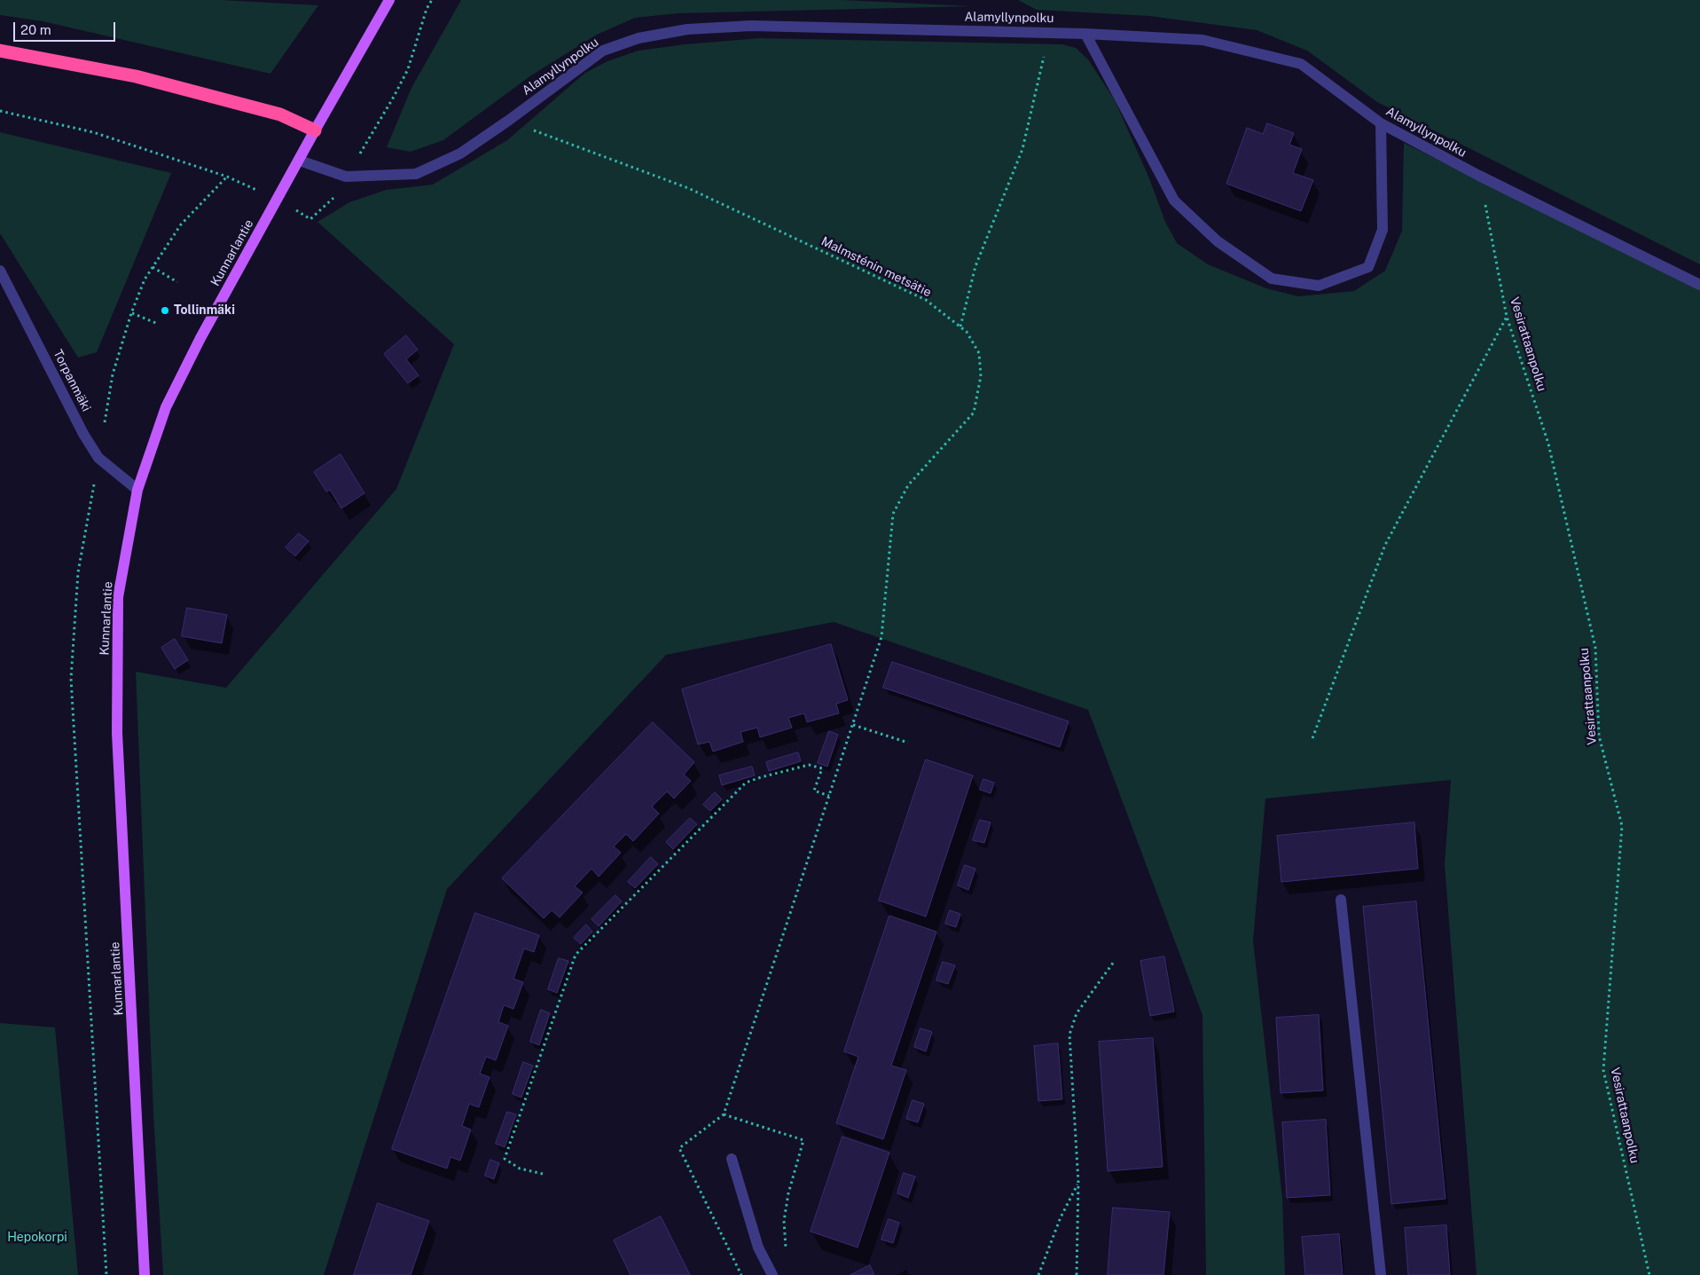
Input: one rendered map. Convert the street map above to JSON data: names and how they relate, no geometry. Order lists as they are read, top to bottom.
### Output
{
  "streets": {
    "main road": ["Kunnarlantie"],
    "street": ["Alamyllynpolku", "Torpanmäki"],
    "path": ["Malmsténin metsätie", "Vesirattaanpolku"]
  },
  "crossings": [
    ["Alamyllynpolku", "Kunnarlantie"],
    ["Alamyllynpolku", "Malmsténin metsätie"],
    ["Alamyllynpolku", "Vesirattaanpolku"],
    ["Kunnarlantie", "Torpanmäki"]
  ],
  "parks": ["Hepokorpi"],
  "places": ["Tollinmäki"],
  "scale_bar": "20 m"
}
